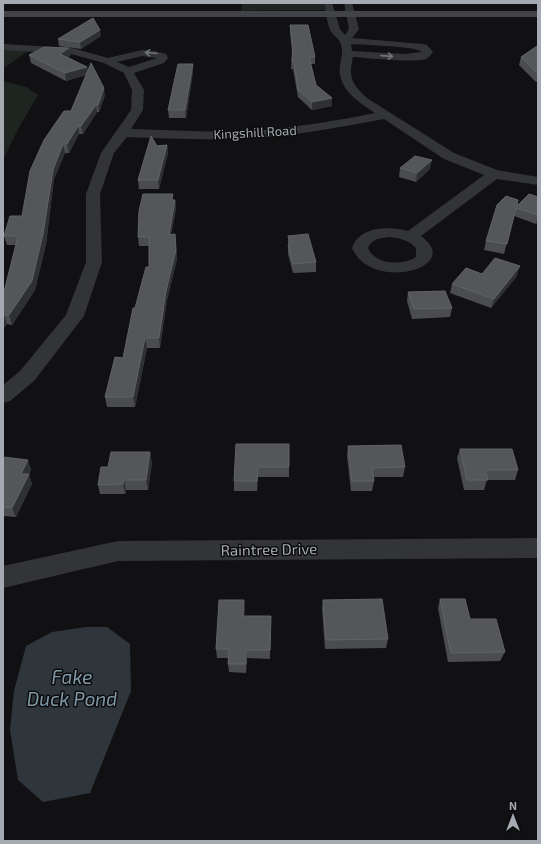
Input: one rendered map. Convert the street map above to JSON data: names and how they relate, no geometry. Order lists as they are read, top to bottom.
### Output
{
  "streets": {
    "street": ["Kingshill Road", "Raintree Drive"]
  },
  "water": ["Fake Duck Pond"],
  "north": "top"
}
